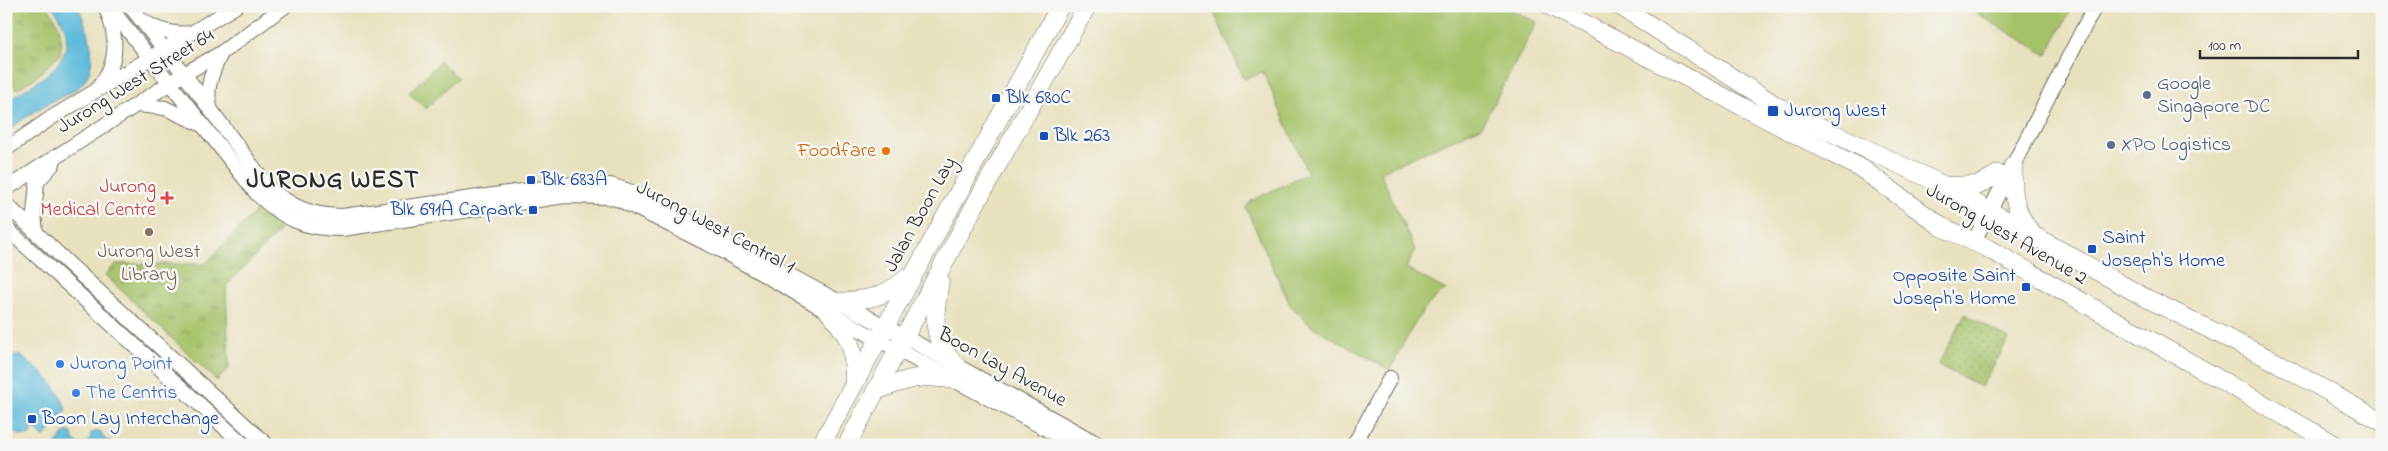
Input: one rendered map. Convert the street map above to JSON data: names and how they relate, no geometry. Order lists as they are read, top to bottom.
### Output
{
  "streets": {
    "main road": ["Jalan Boon Lay", "Jurong West Avenue 2"],
    "street": ["Jurong West Street 64", "Jurong West Central 1", "Boon Lay Avenue"]
  },
  "crossings": [
    ["Jurong West Street 64", "Jurong West Central 1"],
    ["Jalan Boon Lay", "Jurong West Central 1"],
    ["Jalan Boon Lay", "Boon Lay Avenue"],
    ["Jurong West Central 1", "Boon Lay Avenue"]
  ],
  "districts": ["JURONG WEST"],
  "places": {
    "other": [
      "Google Singapore DC",
      "XPO Logistics",
      "Foodfare",
      "Jurong West Library",
      "Jurong Point",
      "The Centris"
    ],
    "transit": [
      "Blk 680C",
      "Jurong West",
      "Blk 263",
      "Blk 683A",
      "Blk 691A Carpark",
      "Saint Joseph's Home",
      "Opposite Saint Joseph's Home",
      "Boon Lay Interchange"
    ],
    "health": ["Jurong Medical Centre"]
  },
  "scale_bar": "100 m"
}
